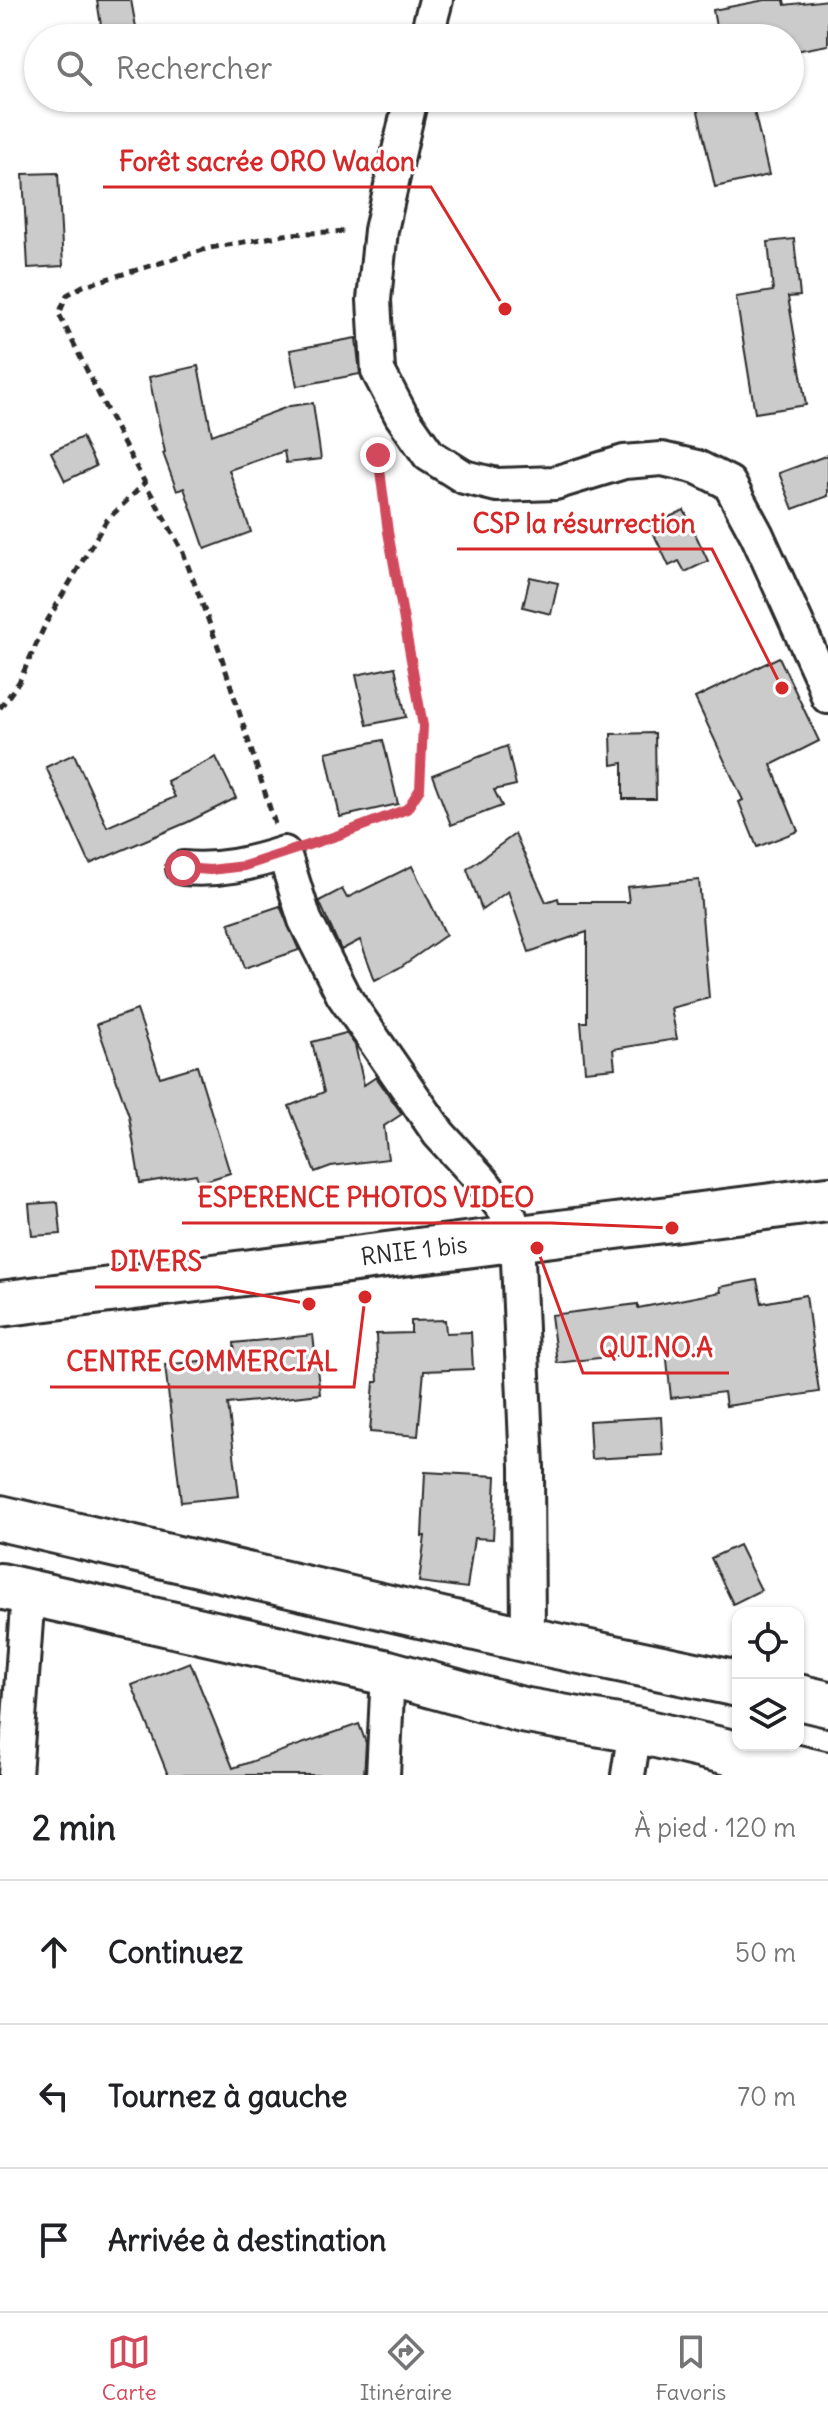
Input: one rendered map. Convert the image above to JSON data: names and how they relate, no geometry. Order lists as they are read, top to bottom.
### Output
{
  "streets": {
    "main road": ["RNIE 1 bis"]
  },
  "places": [
    "Forêt sacrée ORO Wadon",
    "CSP la résurrection",
    "ESPERENCE PHOTOS VIDEO",
    "QUI.NO.A",
    "CENTRE COMMERCIAL",
    "DIVERS"
  ],
  "page": {
    "search": "Rechercher",
    "heading": ["2 min", "À pied · 120 m"],
    "list": [
      ["Continuez", "50 m"],
      ["Tournez à gauche", "70 m"],
      "Arrivée à destination"
    ],
    "nav": ["Carte", "Itinéraire", "Favoris"]
  }
}
